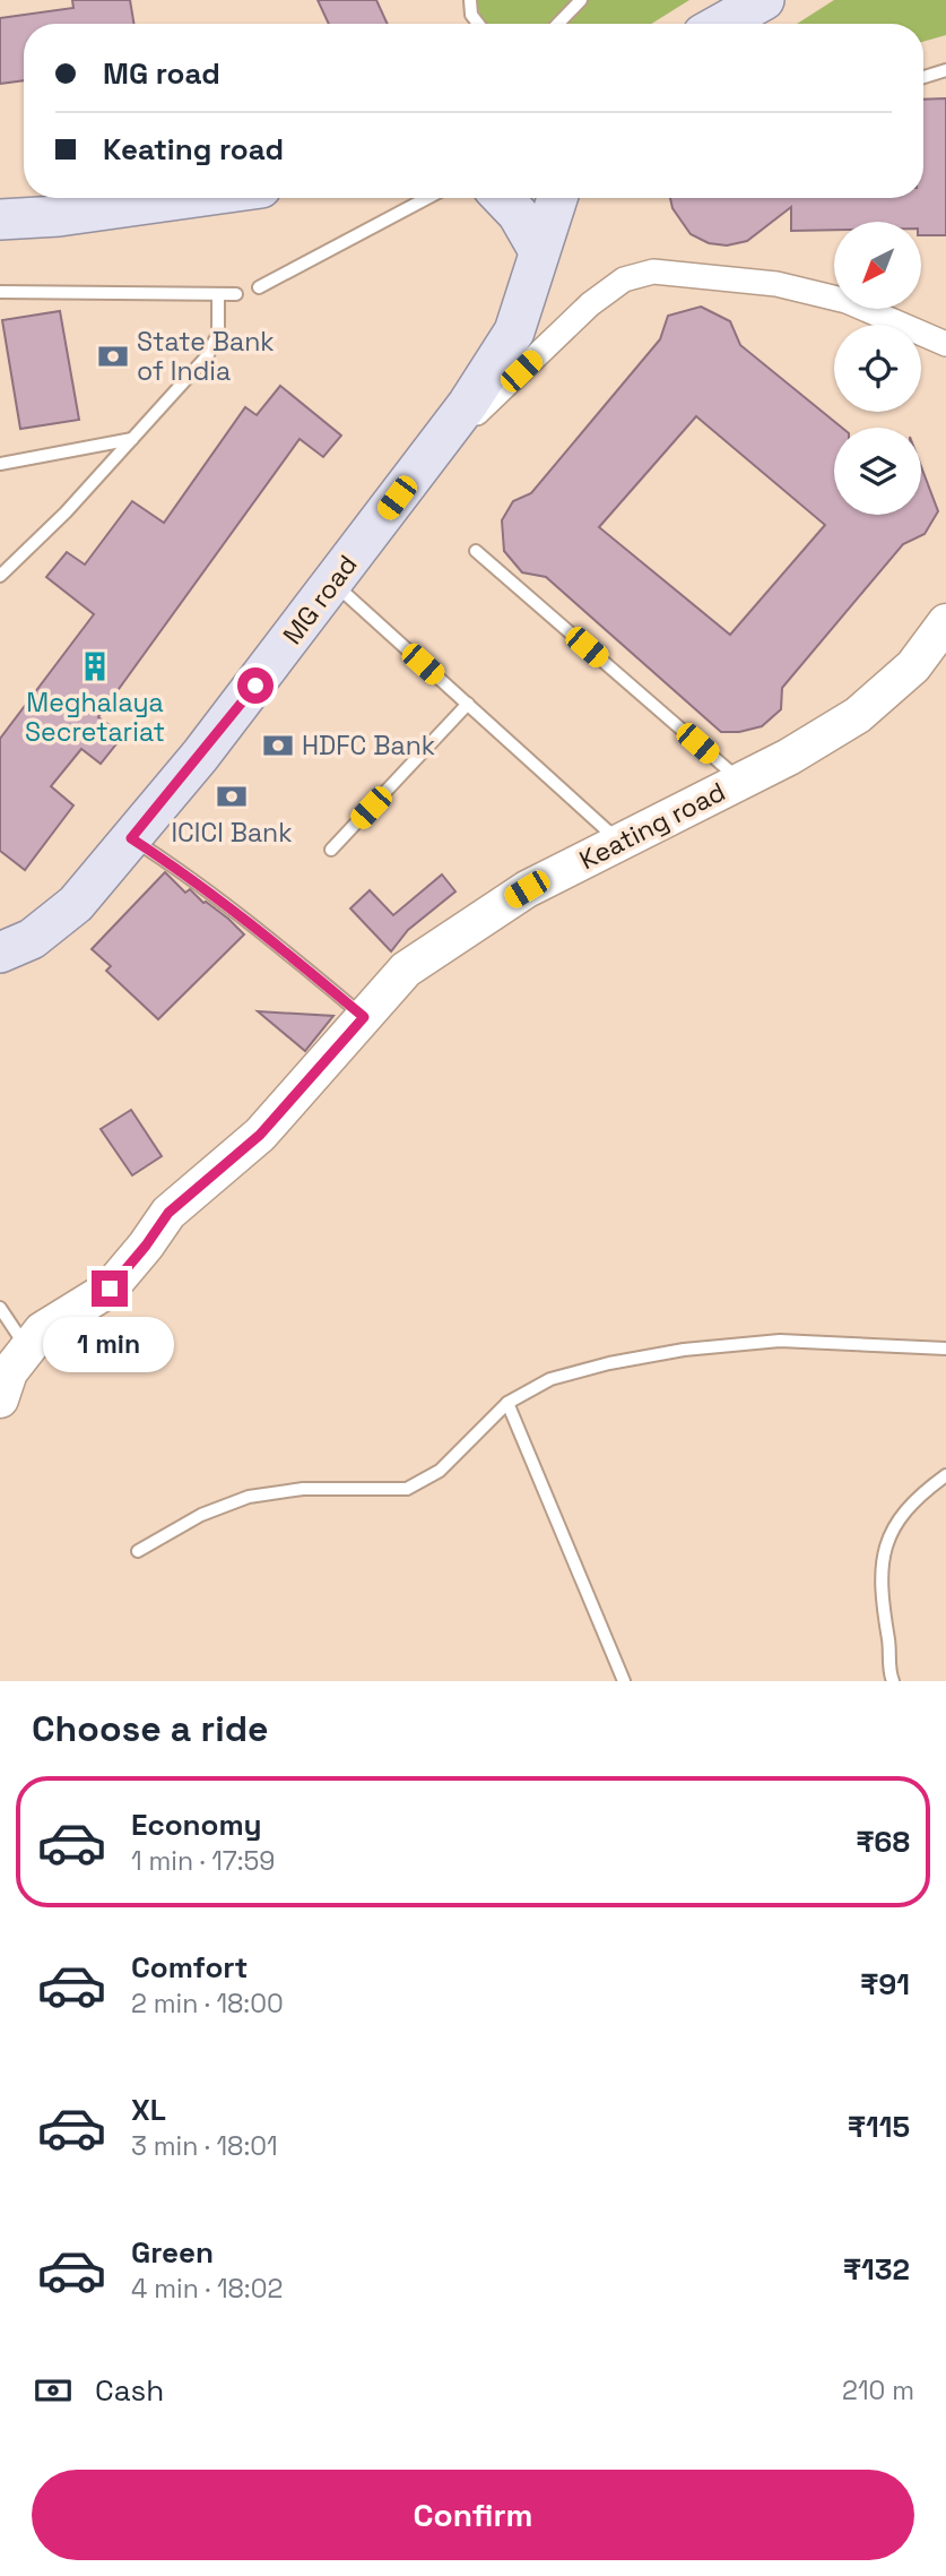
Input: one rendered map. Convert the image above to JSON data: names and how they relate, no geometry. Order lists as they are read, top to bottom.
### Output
{
  "streets": {
    "main road": ["MG road"],
    "street": ["Keating road"]
  },
  "places": {
    "bank": ["State Bank of India", "HDFC Bank", "ICICI Bank"],
    "building": ["Meghalaya Secretariat"]
  },
  "north": "bottom left",
  "page": {
    "banner": ["MG road", "Keating road"],
    "bubble": "1 min",
    "heading": "Choose a ride",
    "list": [
      {
        "name": "Economy",
        "note": "1 min · 17:59",
        "value": "₹68"
      },
      {
        "name": "Comfort",
        "note": "2 min · 18:00",
        "value": "₹91"
      },
      {
        "name": "XL",
        "note": "3 min · 18:01",
        "value": "₹115"
      },
      {
        "name": "Green",
        "note": "4 min · 18:02",
        "value": "₹132"
      }
    ],
    "pay": ["Cash", "210 m"],
    "buttons": "Confirm"
  }
}
